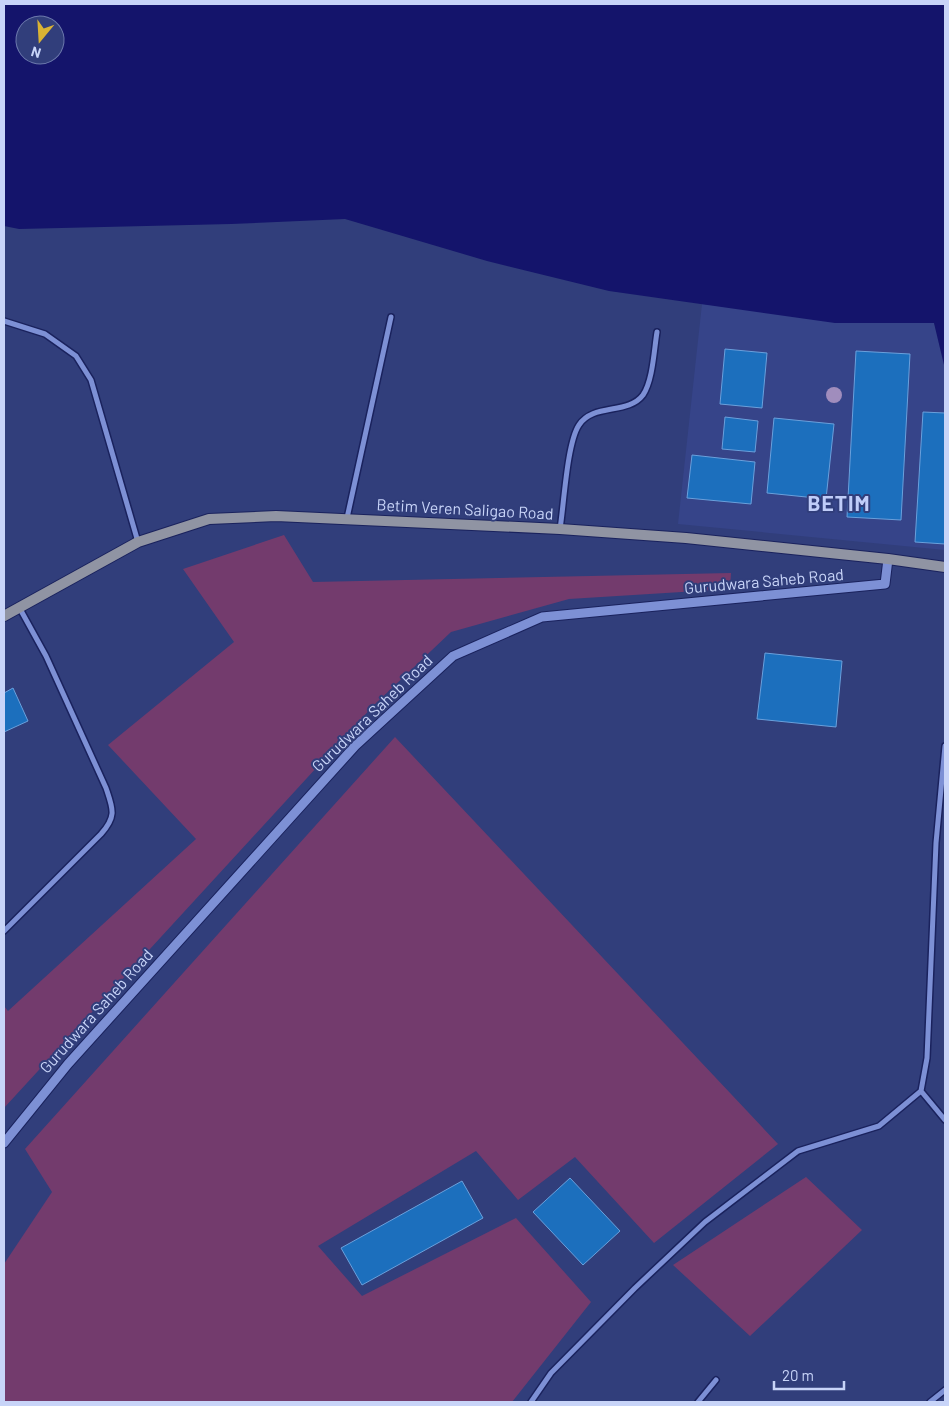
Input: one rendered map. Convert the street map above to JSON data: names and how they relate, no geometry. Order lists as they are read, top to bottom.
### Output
{
  "streets": {
    "main road": ["Betim Veren Saligao Road"],
    "street": ["Gurudwara Saheb Road"]
  },
  "crossings": [
    ["Betim Veren Saligao Road", "Gurudwara Saheb Road"]
  ],
  "districts": ["BETIM"],
  "scale_bar": "20 m",
  "north": "bottom"
}
